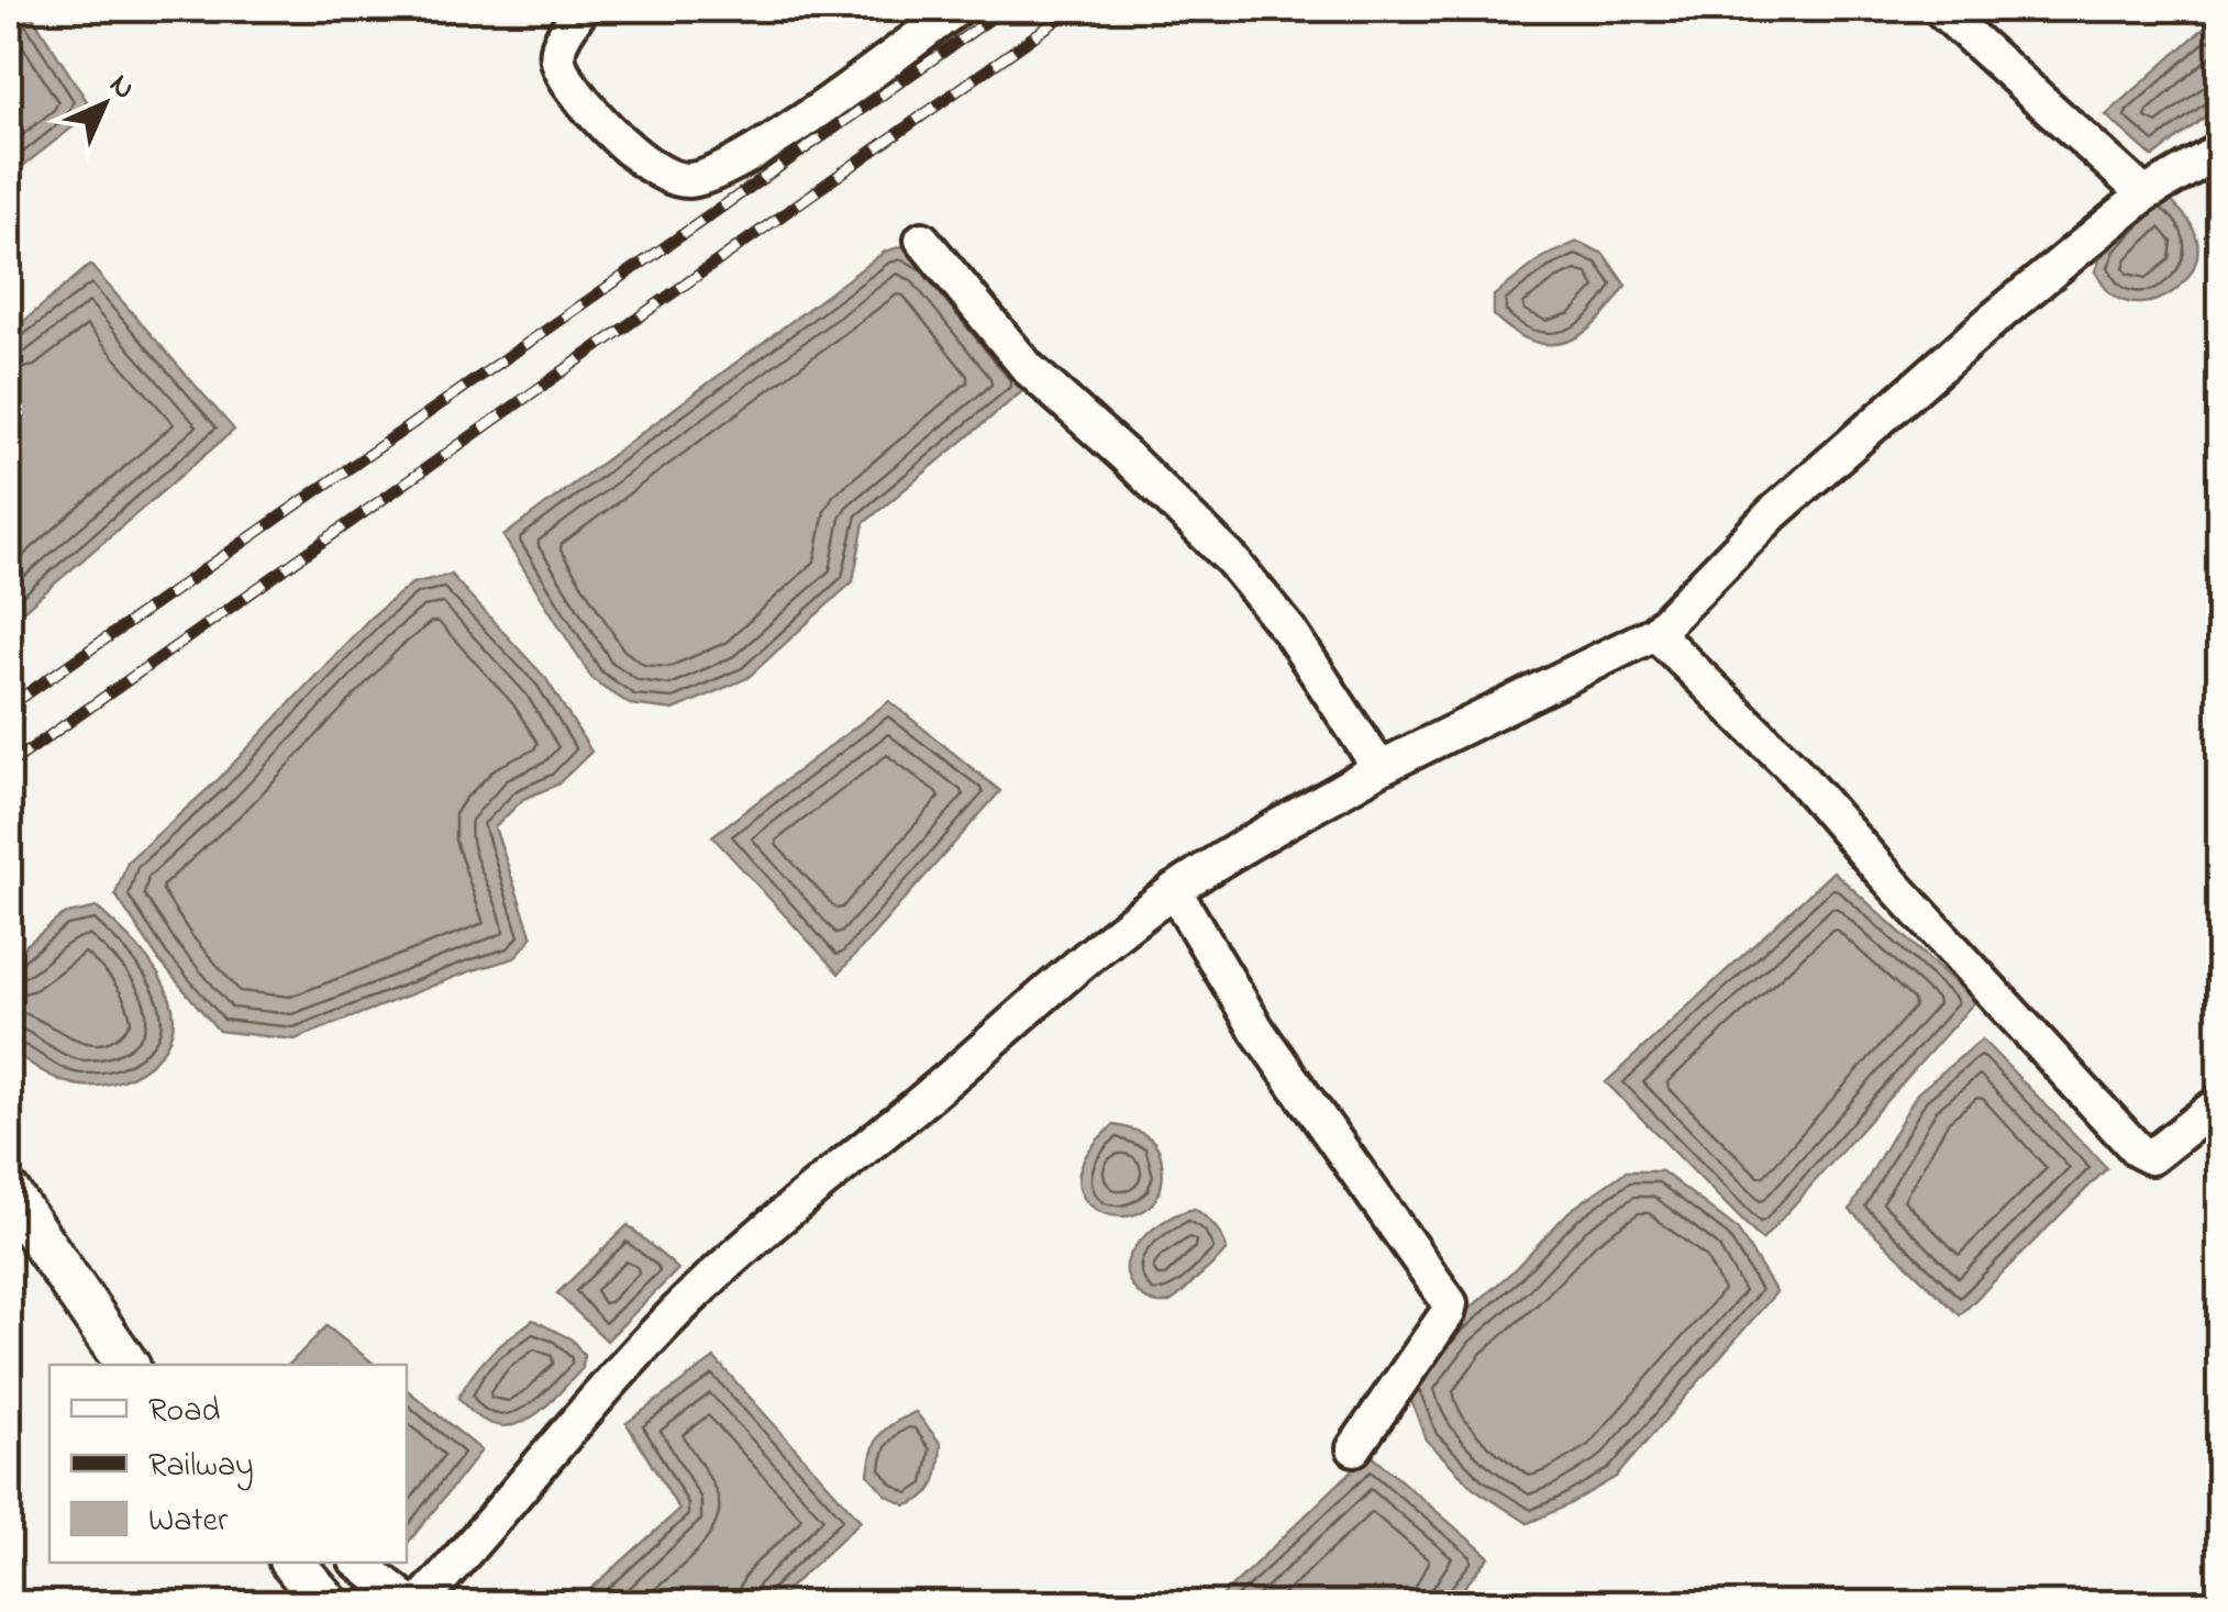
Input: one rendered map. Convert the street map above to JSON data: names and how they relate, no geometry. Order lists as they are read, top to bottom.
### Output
{
  "legend": ["Road", "Railway", "Water"],
  "north": "top right"
}
